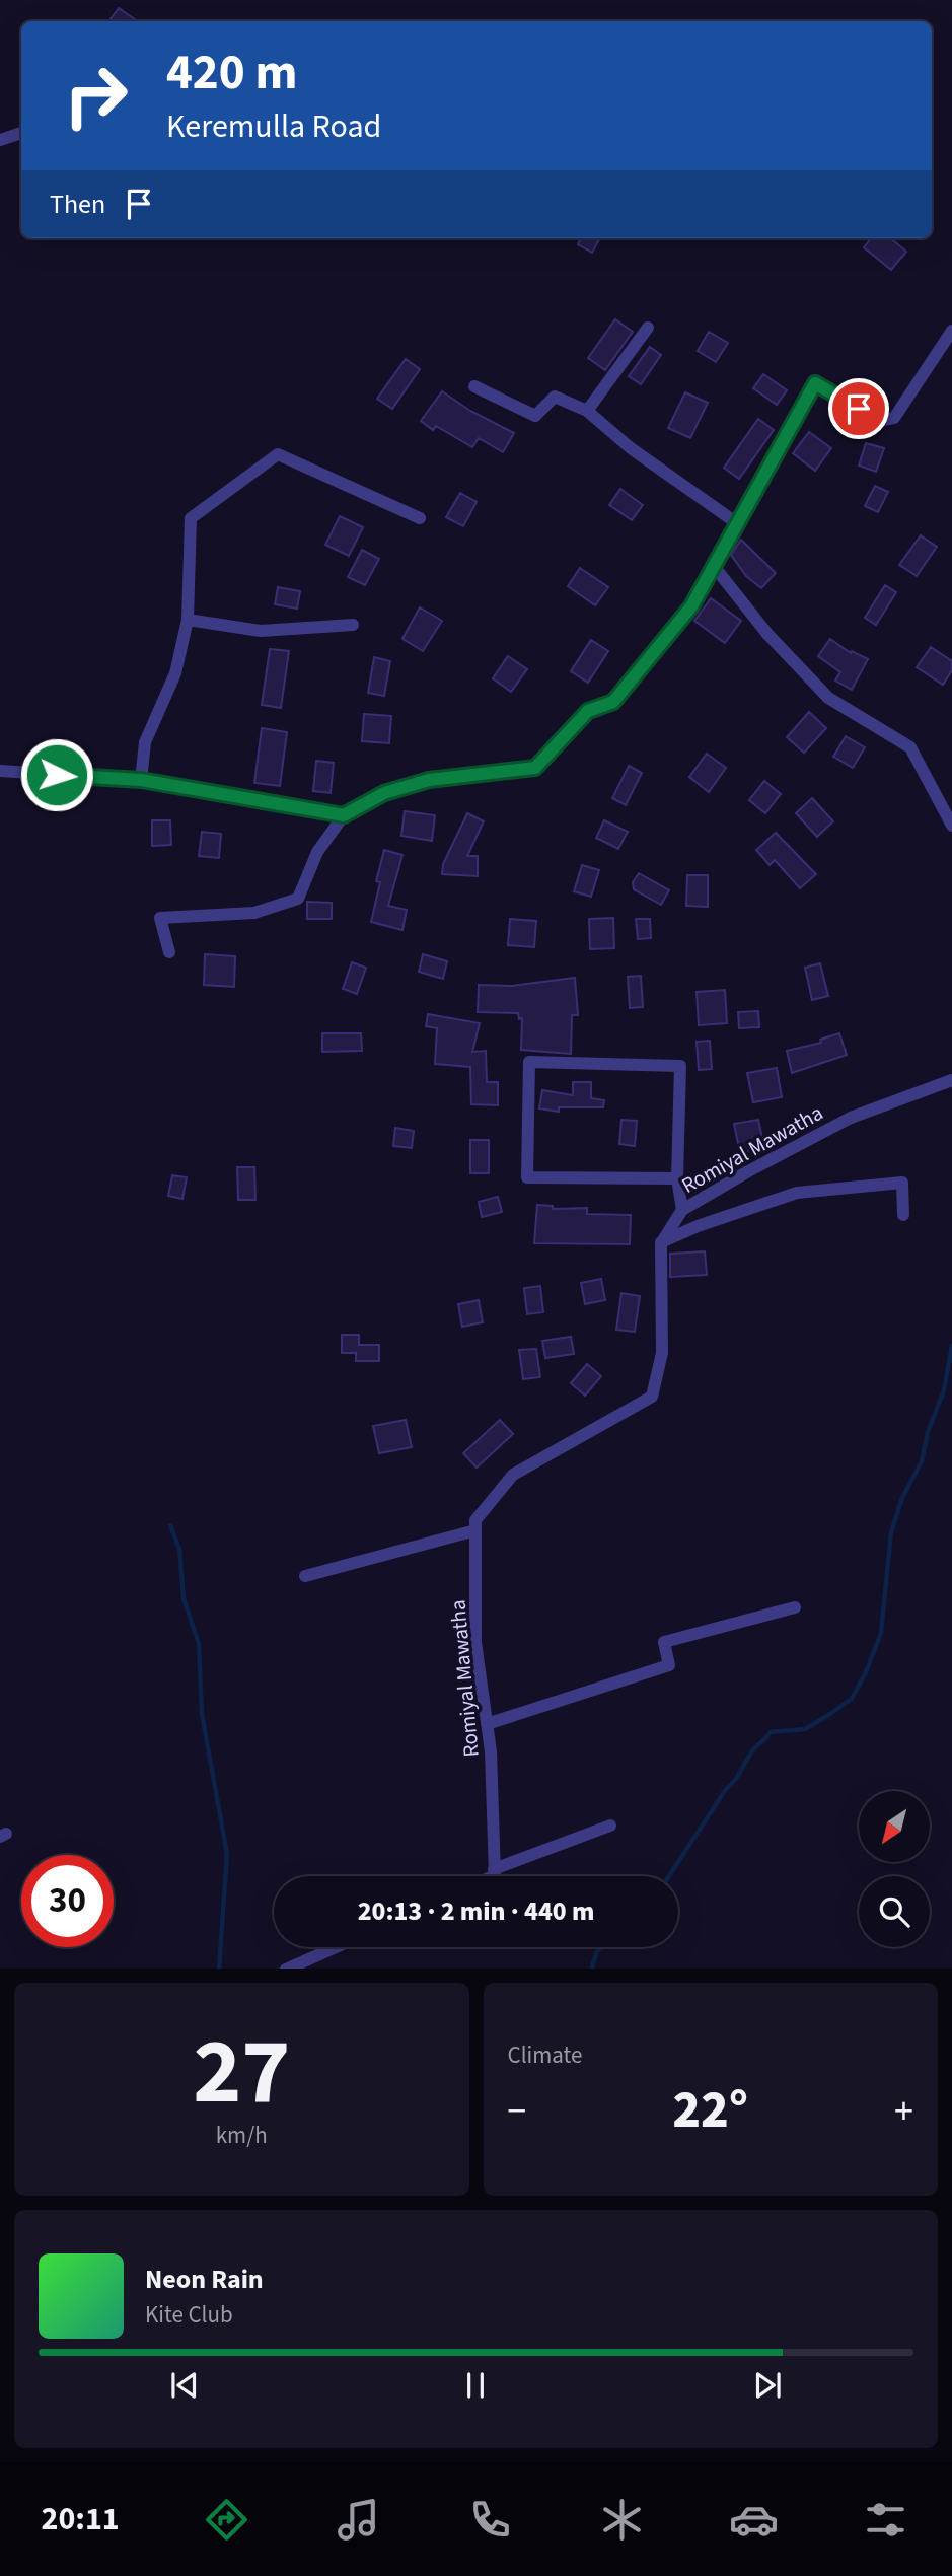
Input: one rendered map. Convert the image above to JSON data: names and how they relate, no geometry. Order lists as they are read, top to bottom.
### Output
{
  "streets": {
    "street": ["Romiyal Mawatha"]
  },
  "north": "bottom left",
  "page": {
    "turn": ["420 m", "Keremulla Road"],
    "then": "Then",
    "limit": "30",
    "trip": "20:13 · 2 min · 440 m",
    "tile": [
      ["27", "km/h"],
      "Climate"
    ],
    "heat": ["−", "22°", "+"],
    "song": ["Neon Rain", "Kite Club"],
    "tabs": "20:11"
  }
}
